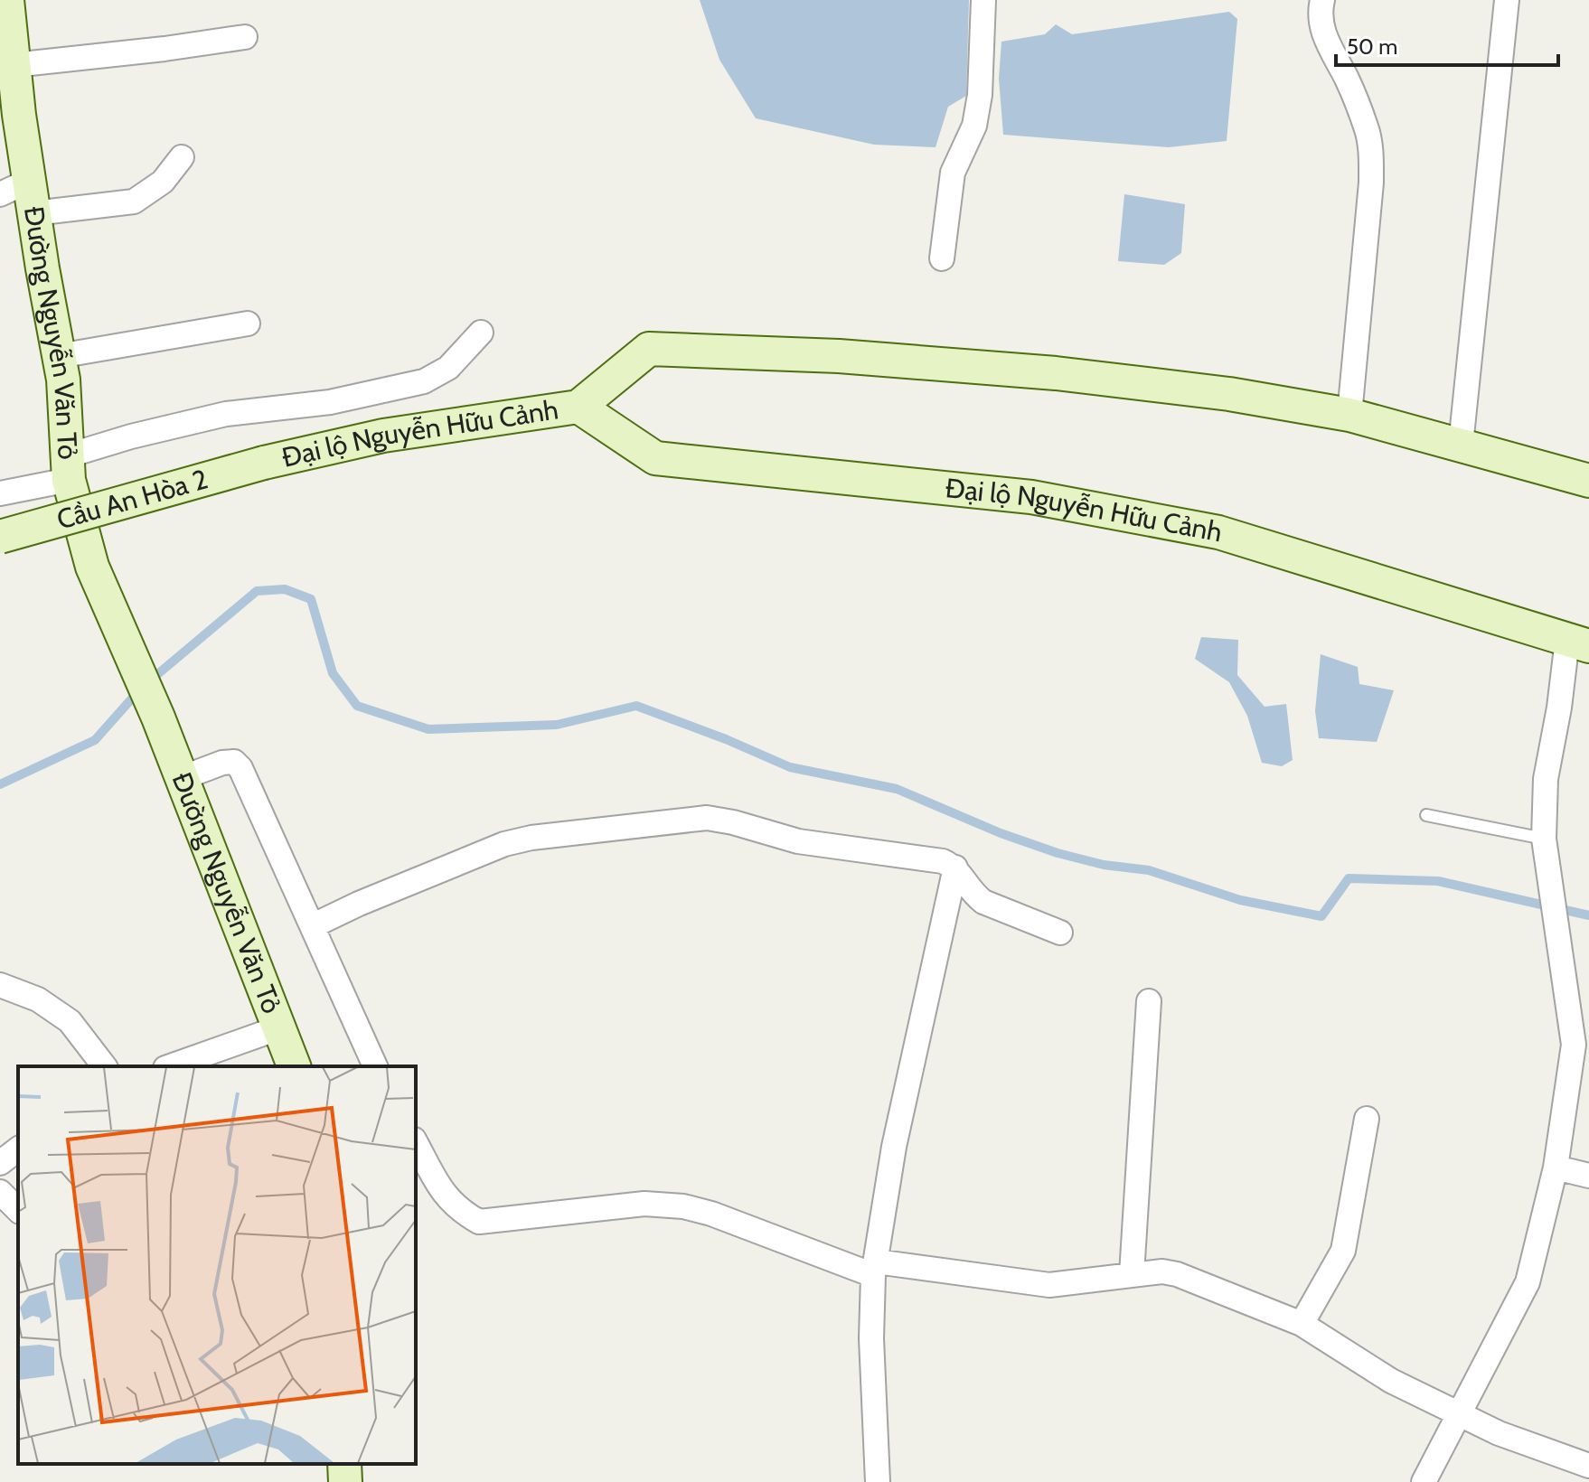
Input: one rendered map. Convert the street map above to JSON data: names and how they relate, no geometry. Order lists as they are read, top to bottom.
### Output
{
  "streets": {
    "main road": ["Đường Nguyễn Văn Tỏ", "Đại lộ Nguyễn Hữu Cảnh", "Cầu An Hòa 2"]
  },
  "crossings": [
    ["Đại lộ Nguyễn Hữu Cảnh", "Cầu An Hòa 2"]
  ],
  "scale_bar": "50 m"
}
